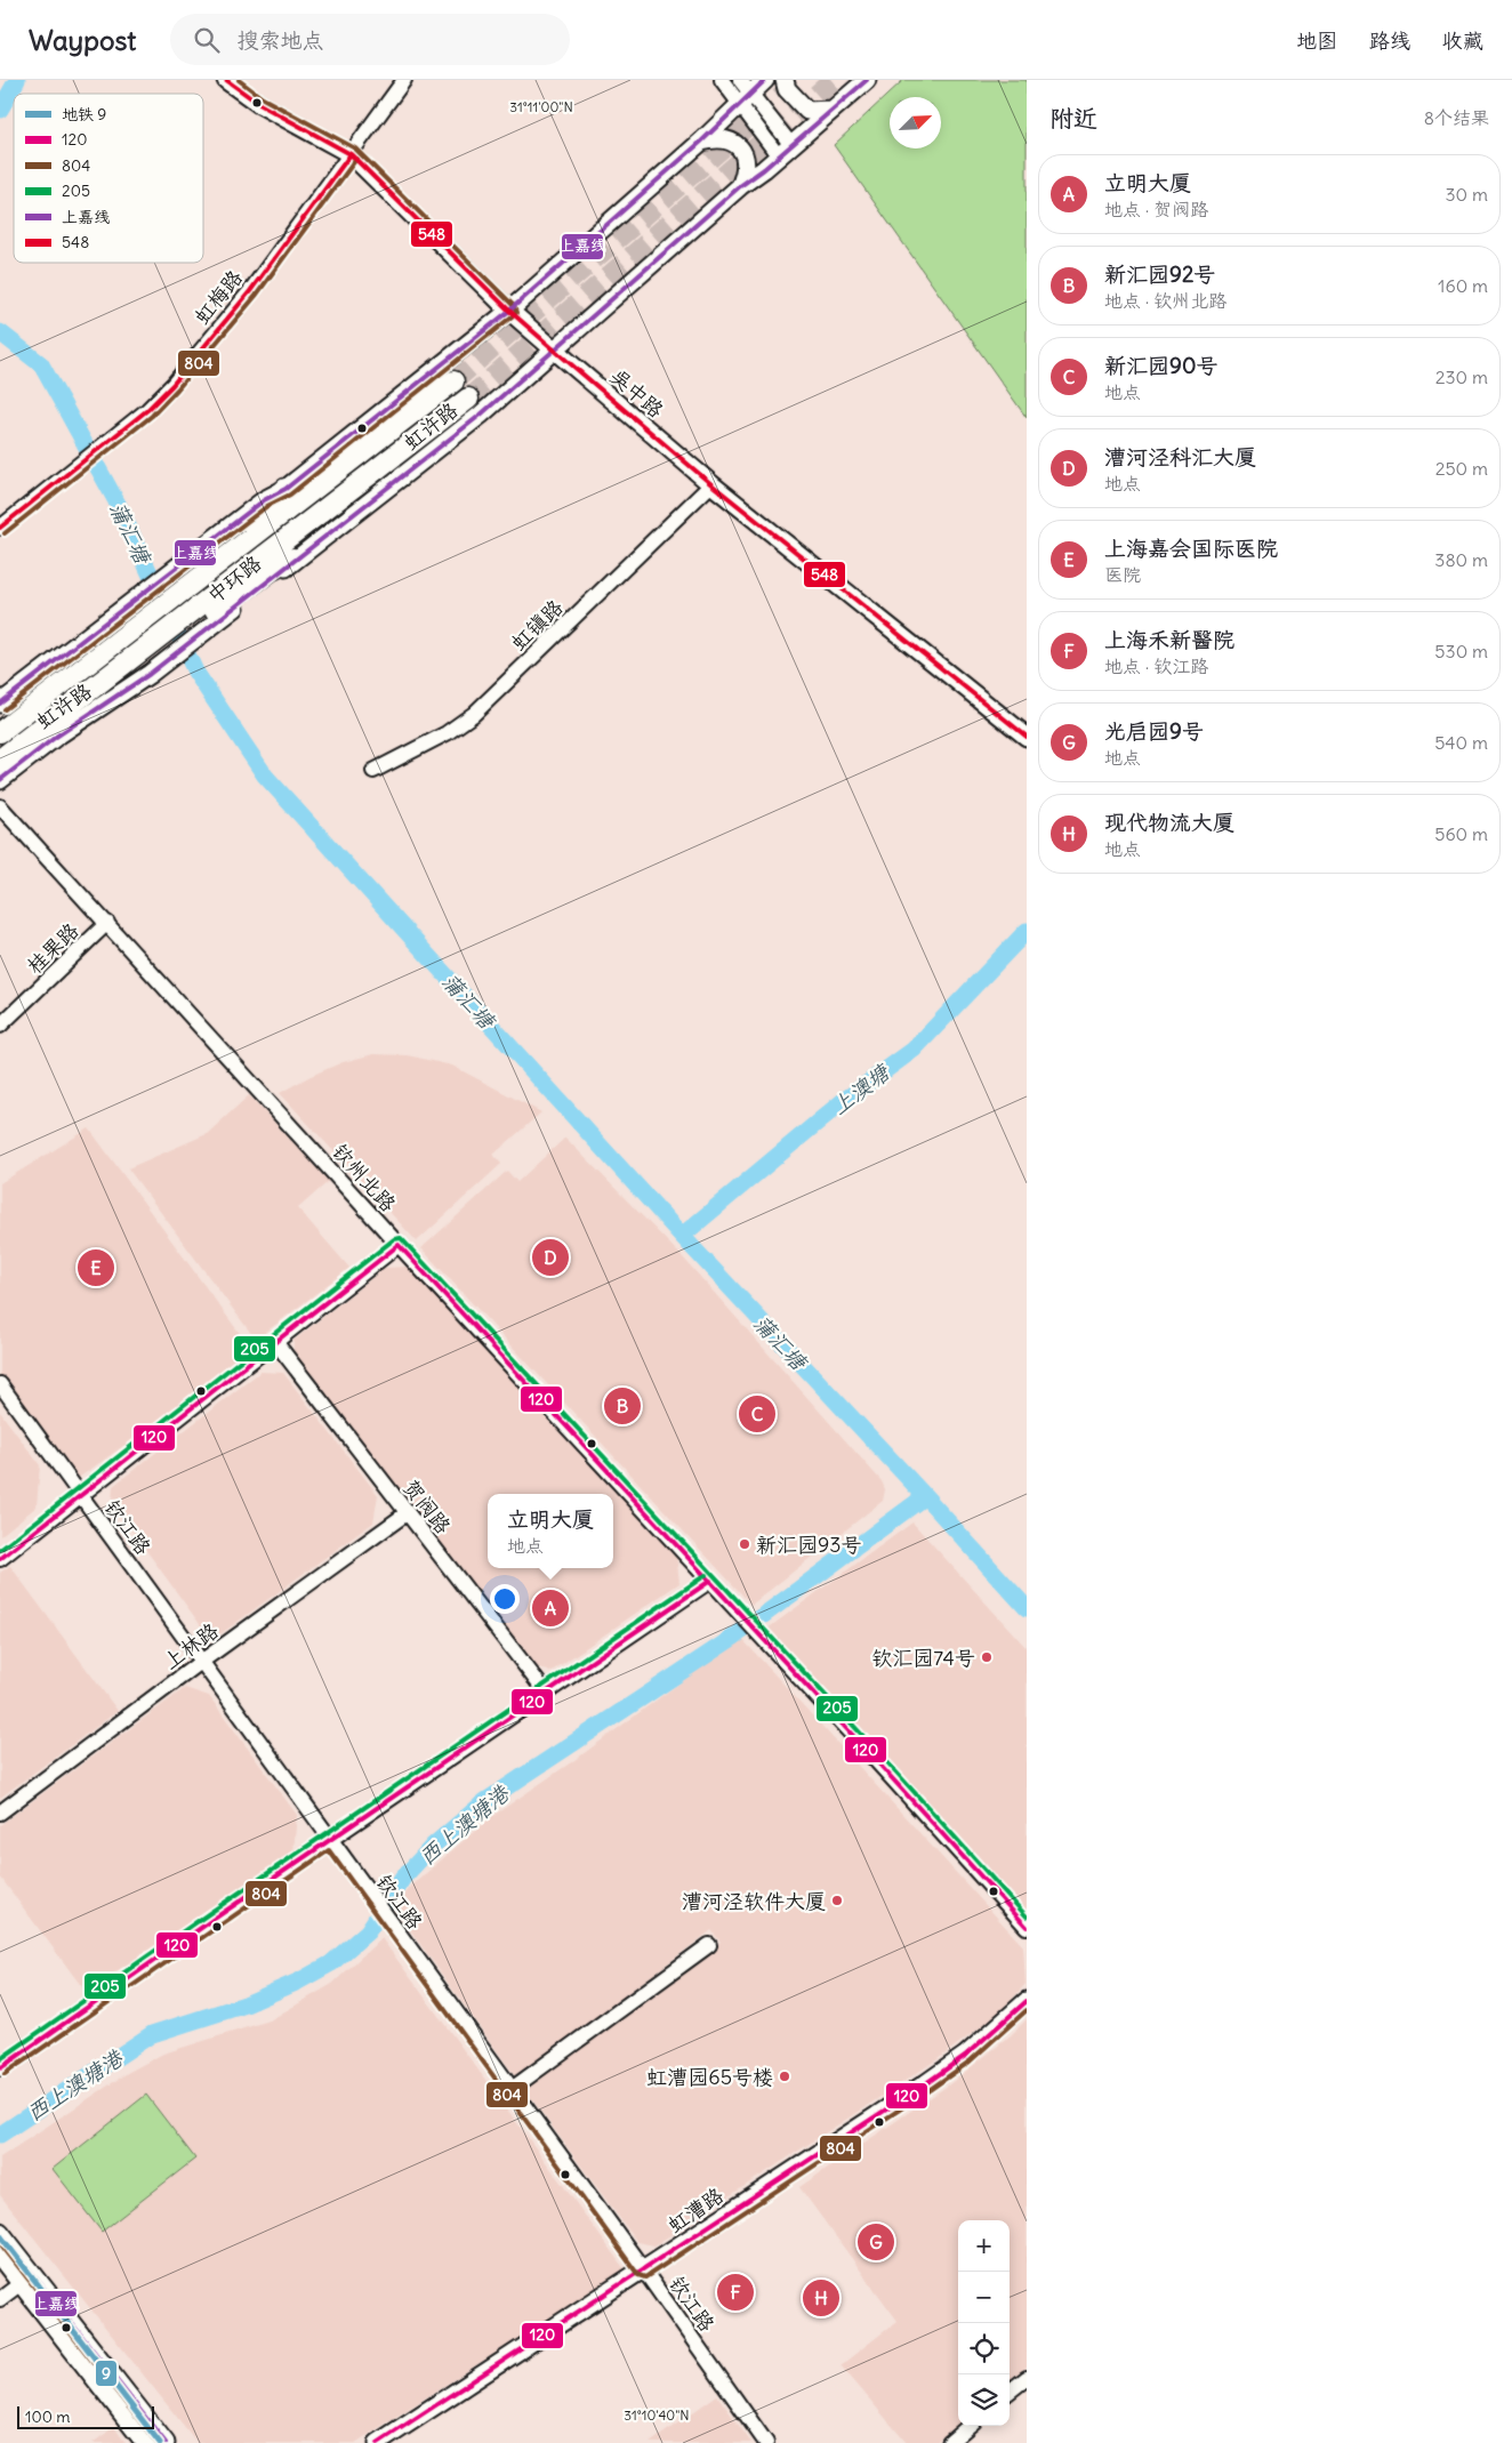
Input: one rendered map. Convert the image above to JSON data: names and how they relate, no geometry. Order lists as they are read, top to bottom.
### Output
{
  "streets": {
    "highway": ["中环路"],
    "main road": ["吴中路", "虹许路", "虹漕路"],
    "street": [
      "虹梅路",
      "虹镇路",
      "桂果路",
      "钦州北路",
      "贺阀路",
      "钦江路",
      "上林路"
    ]
  },
  "crossings": [
    ["虹梅路", "吴中路"],
    ["吴中路", "虹许路"],
    ["吴中路", "虹镇路"],
    ["虹许路", "中环路"],
    ["桂果路", "钦州北路"],
    ["贺阀路", "上林路"],
    ["钦江路", "上林路"],
    ["钦江路", "虹漕路"]
  ],
  "water": ["蒲汇塘", "上澳塘", "西上澳塘港"],
  "places": [
    "新汇园93号",
    "钦汇园74号",
    "漕河泾软件大厦",
    "虹漕园65号楼"
  ],
  "lines": [
    "transit line 804",
    "transit line 上嘉线",
    "transit line 548",
    "transit line 205",
    "transit line 120",
    "metro line 9"
  ],
  "legend": [
    "地铁 9",
    "120",
    "804",
    "205",
    "上嘉线",
    "548"
  ],
  "scale_bar": "100 m",
  "north": "top right",
  "page": {
    "header": "Waypost",
    "search": "搜索地点",
    "nav": ["地图", "路线", "收藏"],
    "heading": ["附近", "8个结果"],
    "list": [
      {
        "mark": "A",
        "name": "立明大厦",
        "note": "地点 · 贺阀路",
        "value": "30 m"
      },
      {
        "mark": "B",
        "name": "新汇园92号",
        "note": "地点 · 钦州北路",
        "value": "160 m"
      },
      {
        "mark": "C",
        "name": "新汇园90号",
        "note": "地点",
        "value": "230 m"
      },
      {
        "mark": "D",
        "name": "漕河泾科汇大厦",
        "note": "地点",
        "value": "250 m"
      },
      {
        "mark": "E",
        "name": "上海嘉会国际医院",
        "note": "医院",
        "value": "380 m"
      },
      {
        "mark": "F",
        "name": "上海禾新醫院",
        "note": "地点 · 钦江路",
        "value": "530 m"
      },
      {
        "mark": "G",
        "name": "光启园9号",
        "note": "地点",
        "value": "540 m"
      },
      {
        "mark": "H",
        "name": "现代物流大厦",
        "note": "地点",
        "value": "560 m"
      }
    ],
    "pins": [
      "D",
      "E",
      "B",
      "C",
      "A",
      "G",
      "F",
      "H"
    ],
    "popup": ["立明大厦", "地点"],
    "map_buttons": ["+", "−"],
    "scale": "100 m"
  },
  "coordinates": ["31°11'00\"N", "31°10'40\"N"]
}
